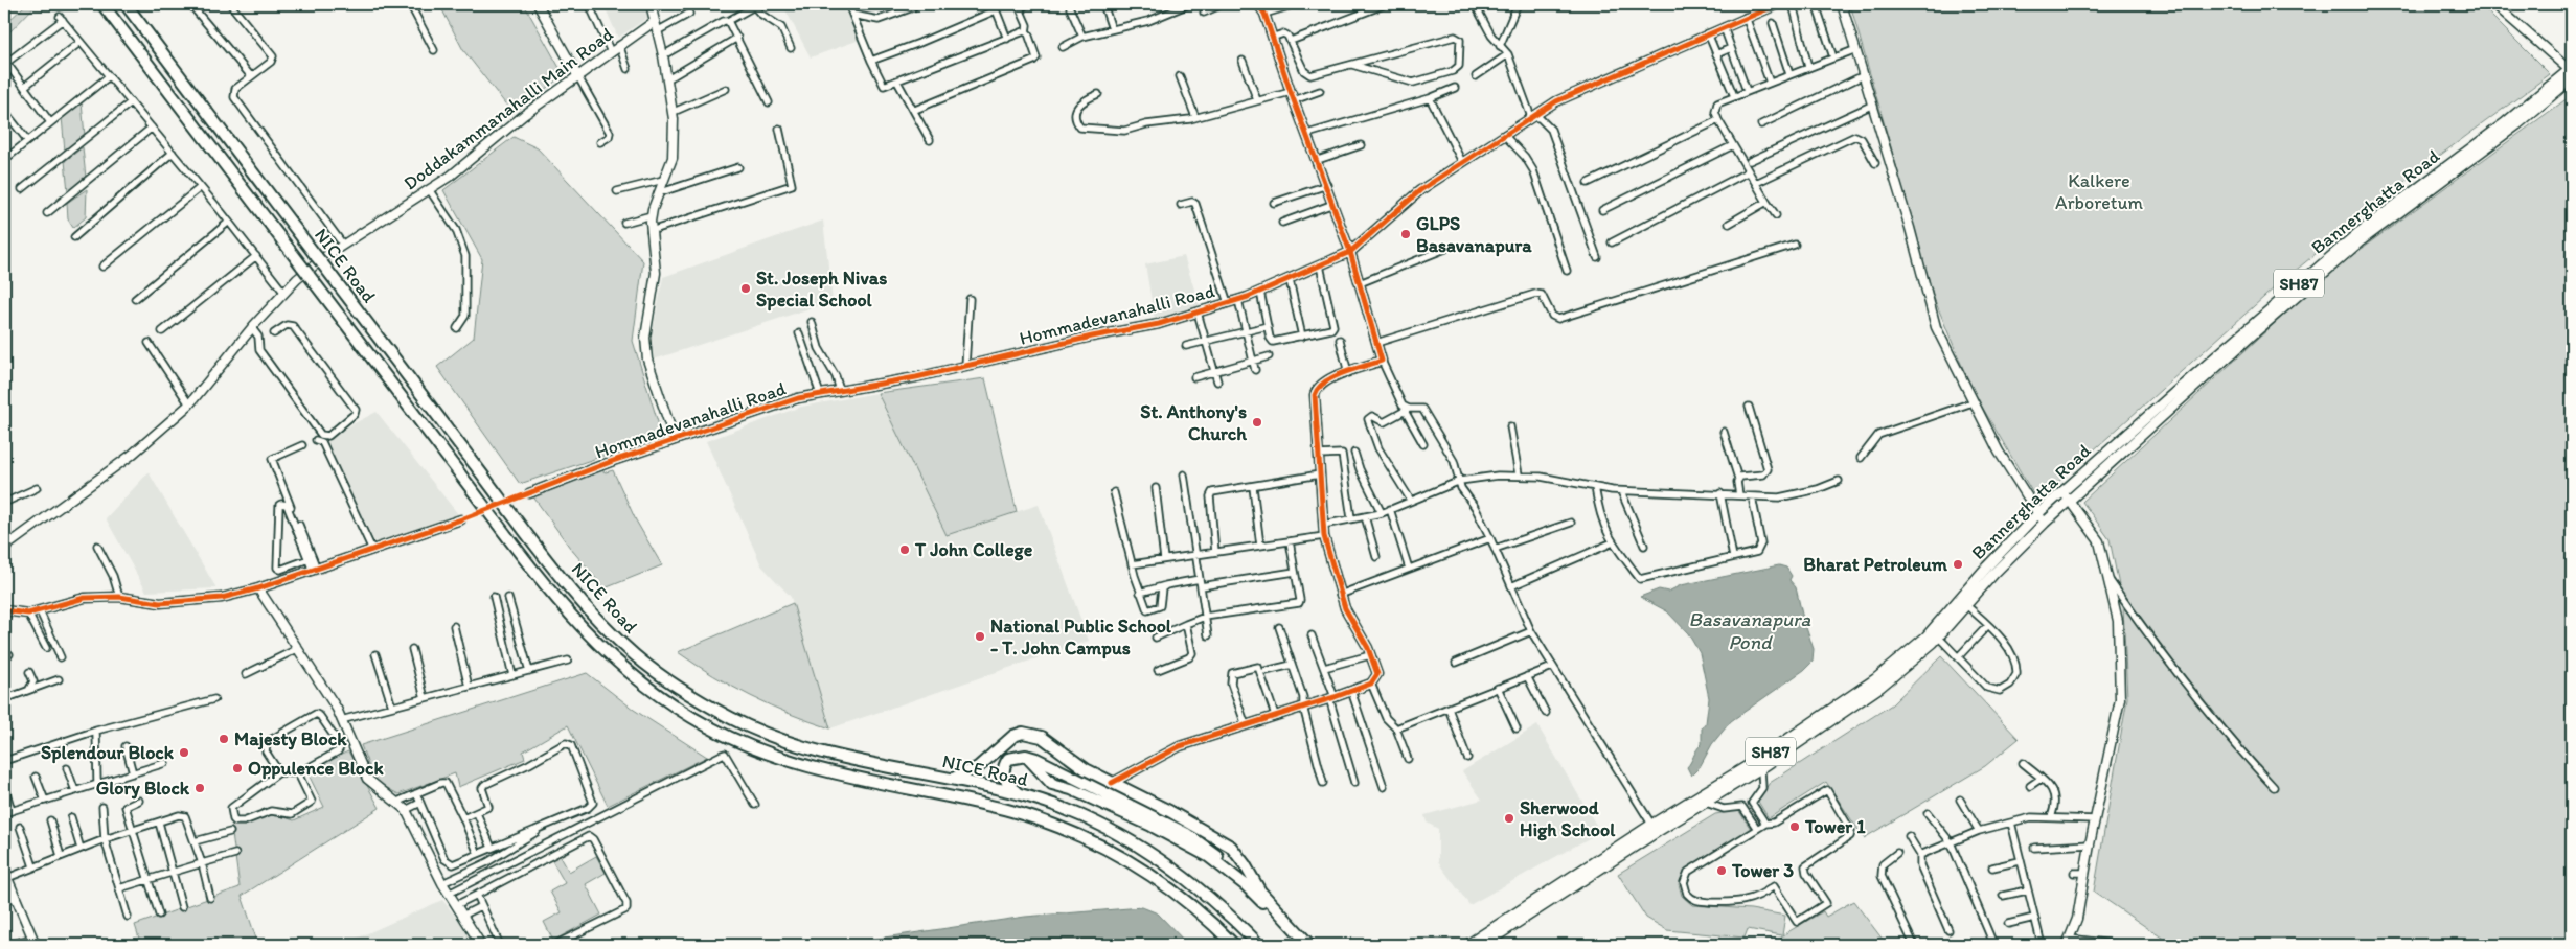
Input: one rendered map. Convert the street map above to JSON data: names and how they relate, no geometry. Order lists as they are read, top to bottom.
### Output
{
  "streets": {
    "highway": ["NICE Road"],
    "main road": ["Bannerghatta Road", "SH87"],
    "street": ["Doddakammanahalli Main Road", "Hommadevanahalli Road"]
  },
  "water": ["Basavanapura Pond"],
  "parks": ["Kalkere Arboretum"],
  "places": [
    "GLPS Basavanapura",
    "St. Joseph Nivas Special School",
    "St. Anthony's Church",
    "T John College",
    "Bharat Petroleum",
    "National Public School - T. John Campus",
    "Majesty Block",
    "Splendour Block",
    "Oppulence Block",
    "Glory Block",
    "Sherwood High School",
    "Tower 1",
    "Tower 3"
  ]
}
